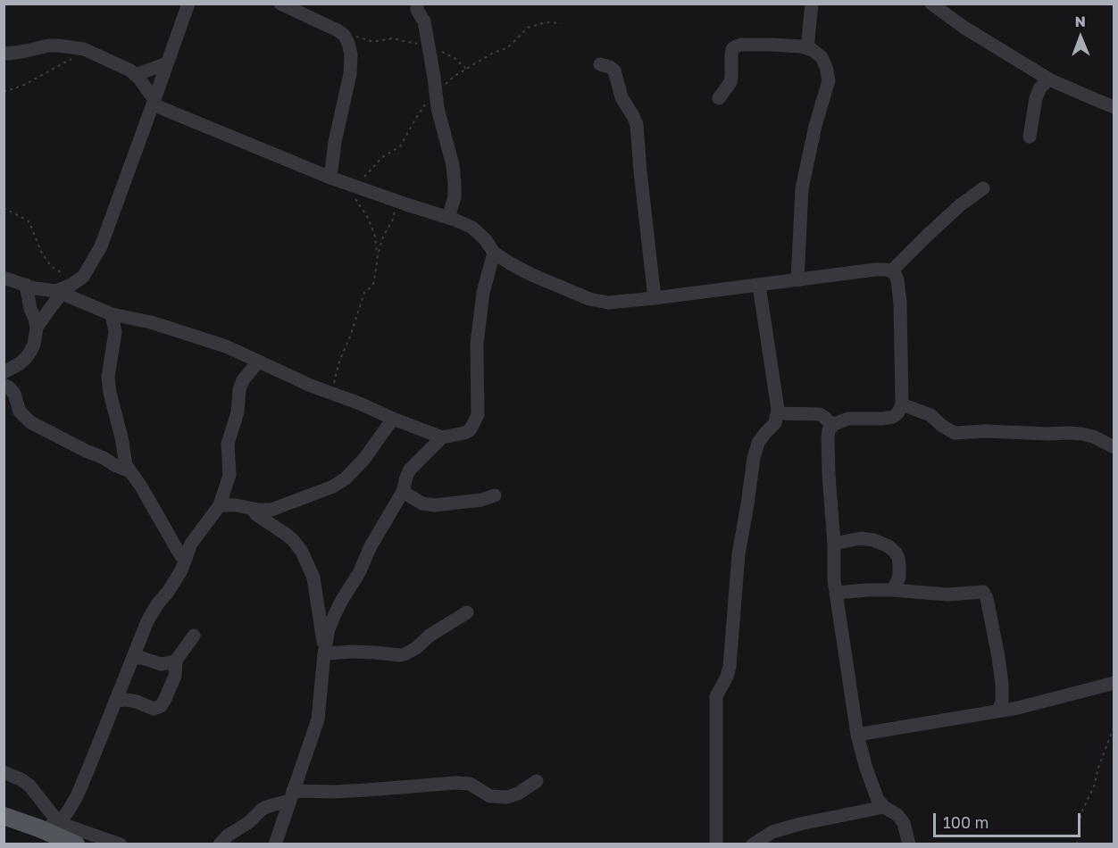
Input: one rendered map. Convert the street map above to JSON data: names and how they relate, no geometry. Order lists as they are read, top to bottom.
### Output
{
  "scale_bar": "100 m",
  "north": "top"
}
